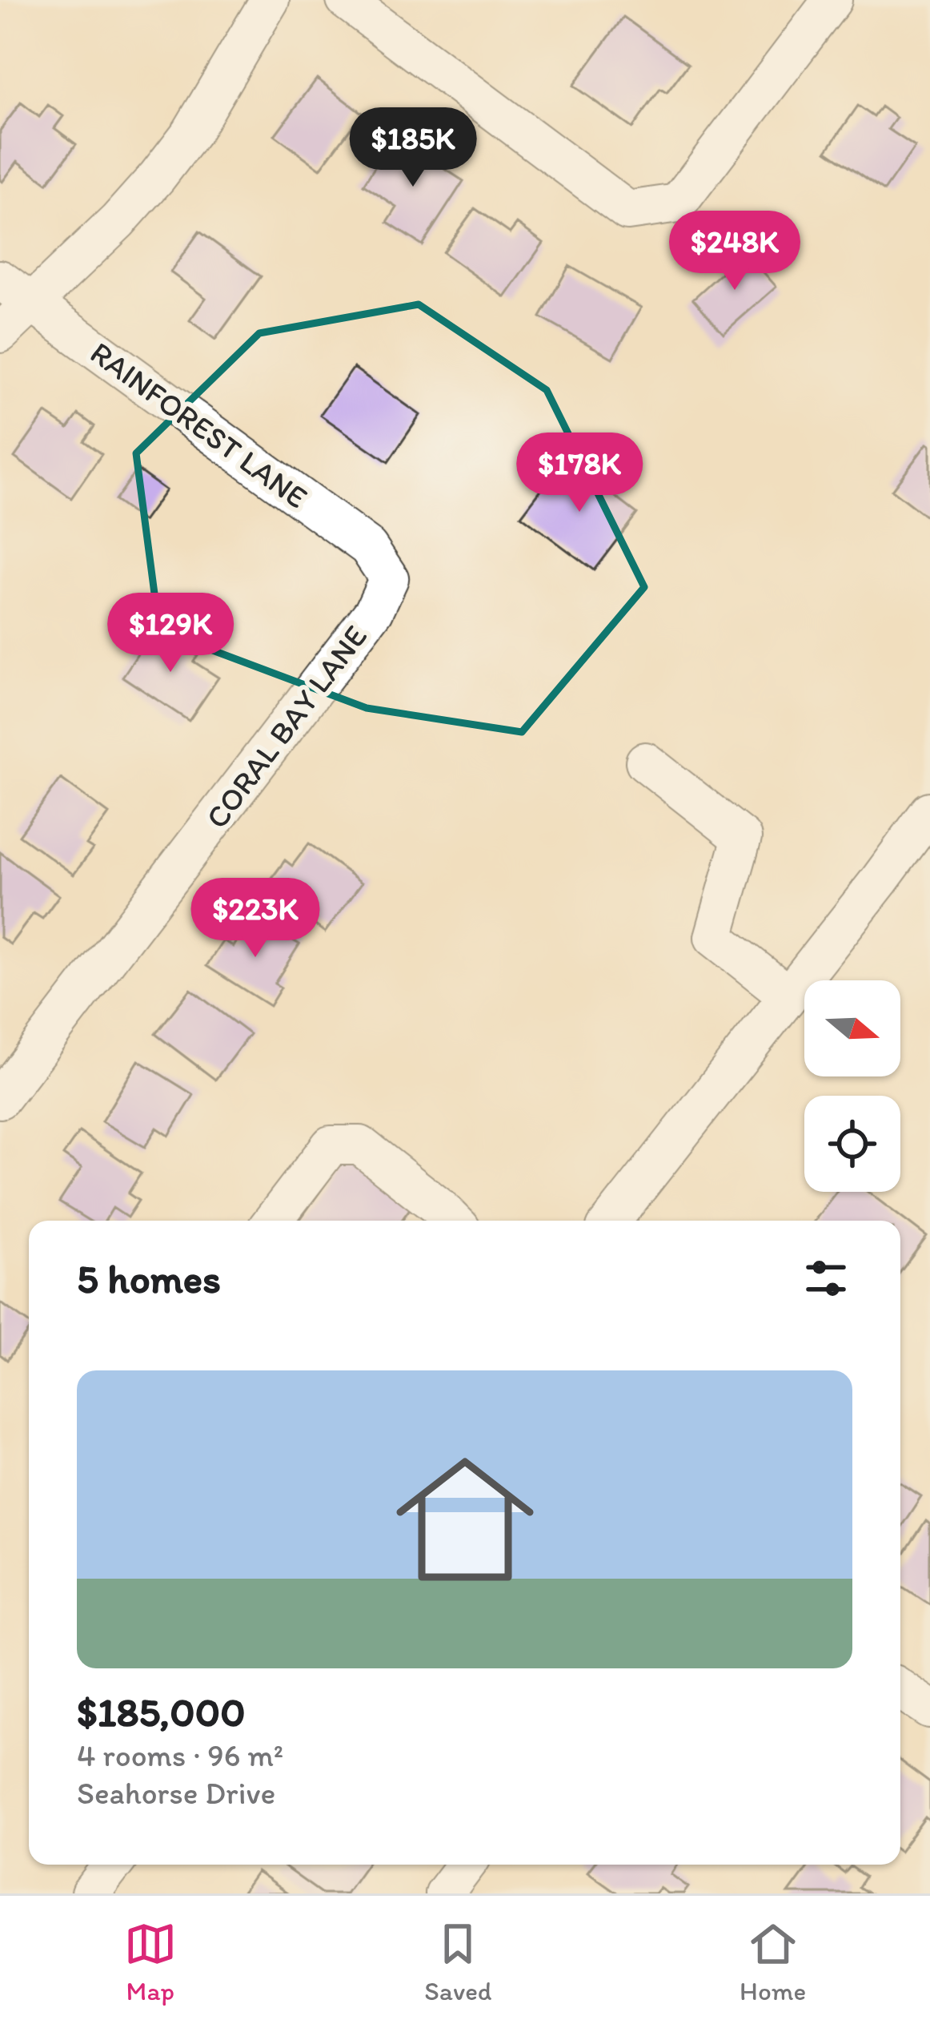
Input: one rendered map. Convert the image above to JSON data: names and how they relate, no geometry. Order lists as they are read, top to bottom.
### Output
{
  "streets": {
    "street": ["RAINFOREST LANE", "CORAL BAY LANE"]
  },
  "crossings": [
    ["RAINFOREST LANE", "CORAL BAY LANE"]
  ],
  "north": "right",
  "page": {
    "price": [
      "$185K",
      "$248K",
      "$178K",
      "$129K",
      "$223K"
    ],
    "heading": "5 homes",
    "list": [
      {
        "name": "$185,000",
        "note": "4 rooms · 96 m² · Seahorse Drive"
      }
    ],
    "tabs": ["Map", "Saved", "Home"]
  }
}
